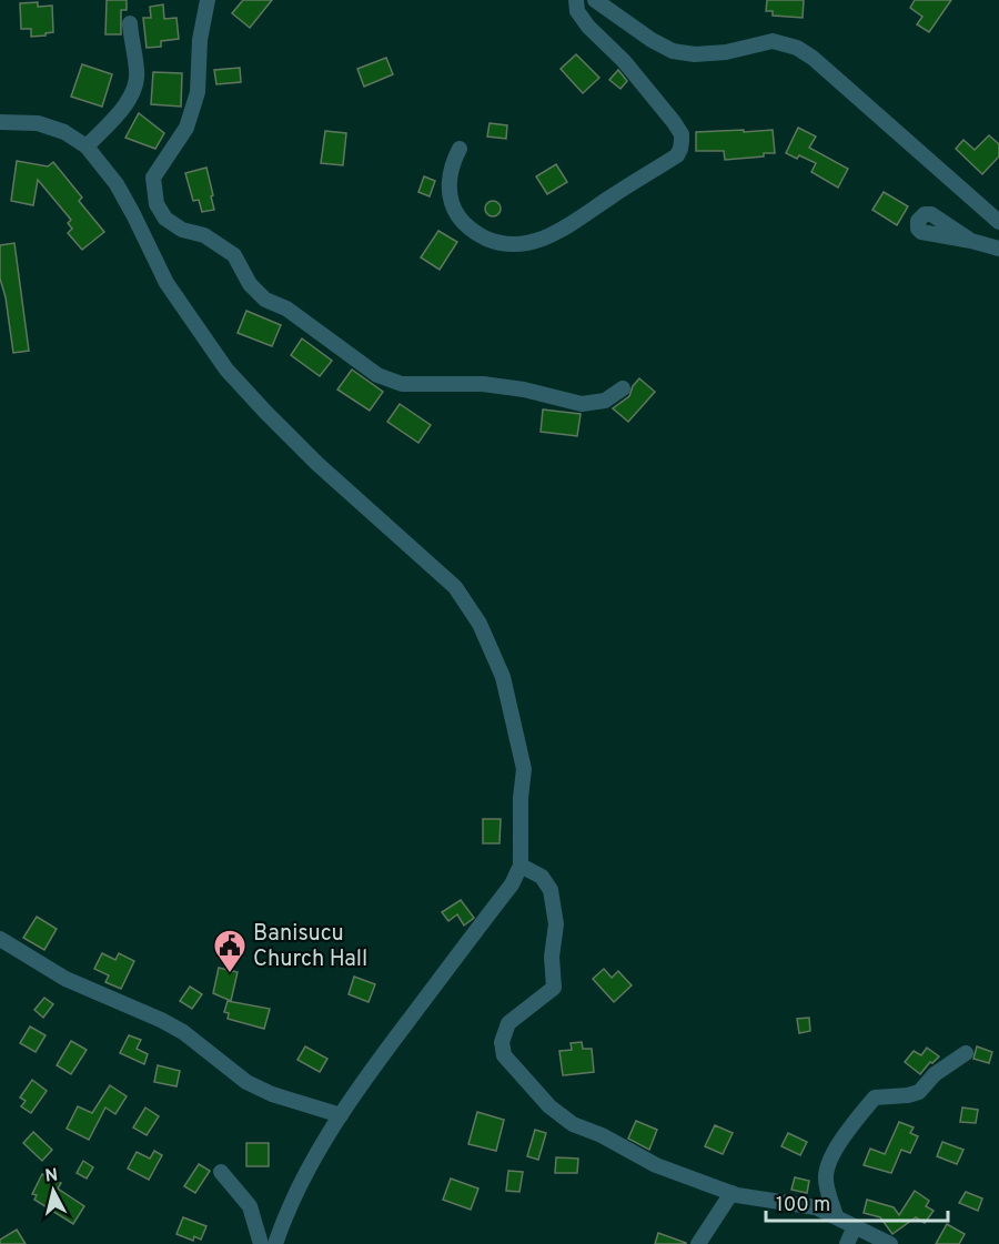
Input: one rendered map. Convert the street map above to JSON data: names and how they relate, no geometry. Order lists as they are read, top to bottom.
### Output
{
  "places": {
    "public building": ["Banisucu Church Hall"]
  },
  "scale_bar": "100 m",
  "north": "top"
}
